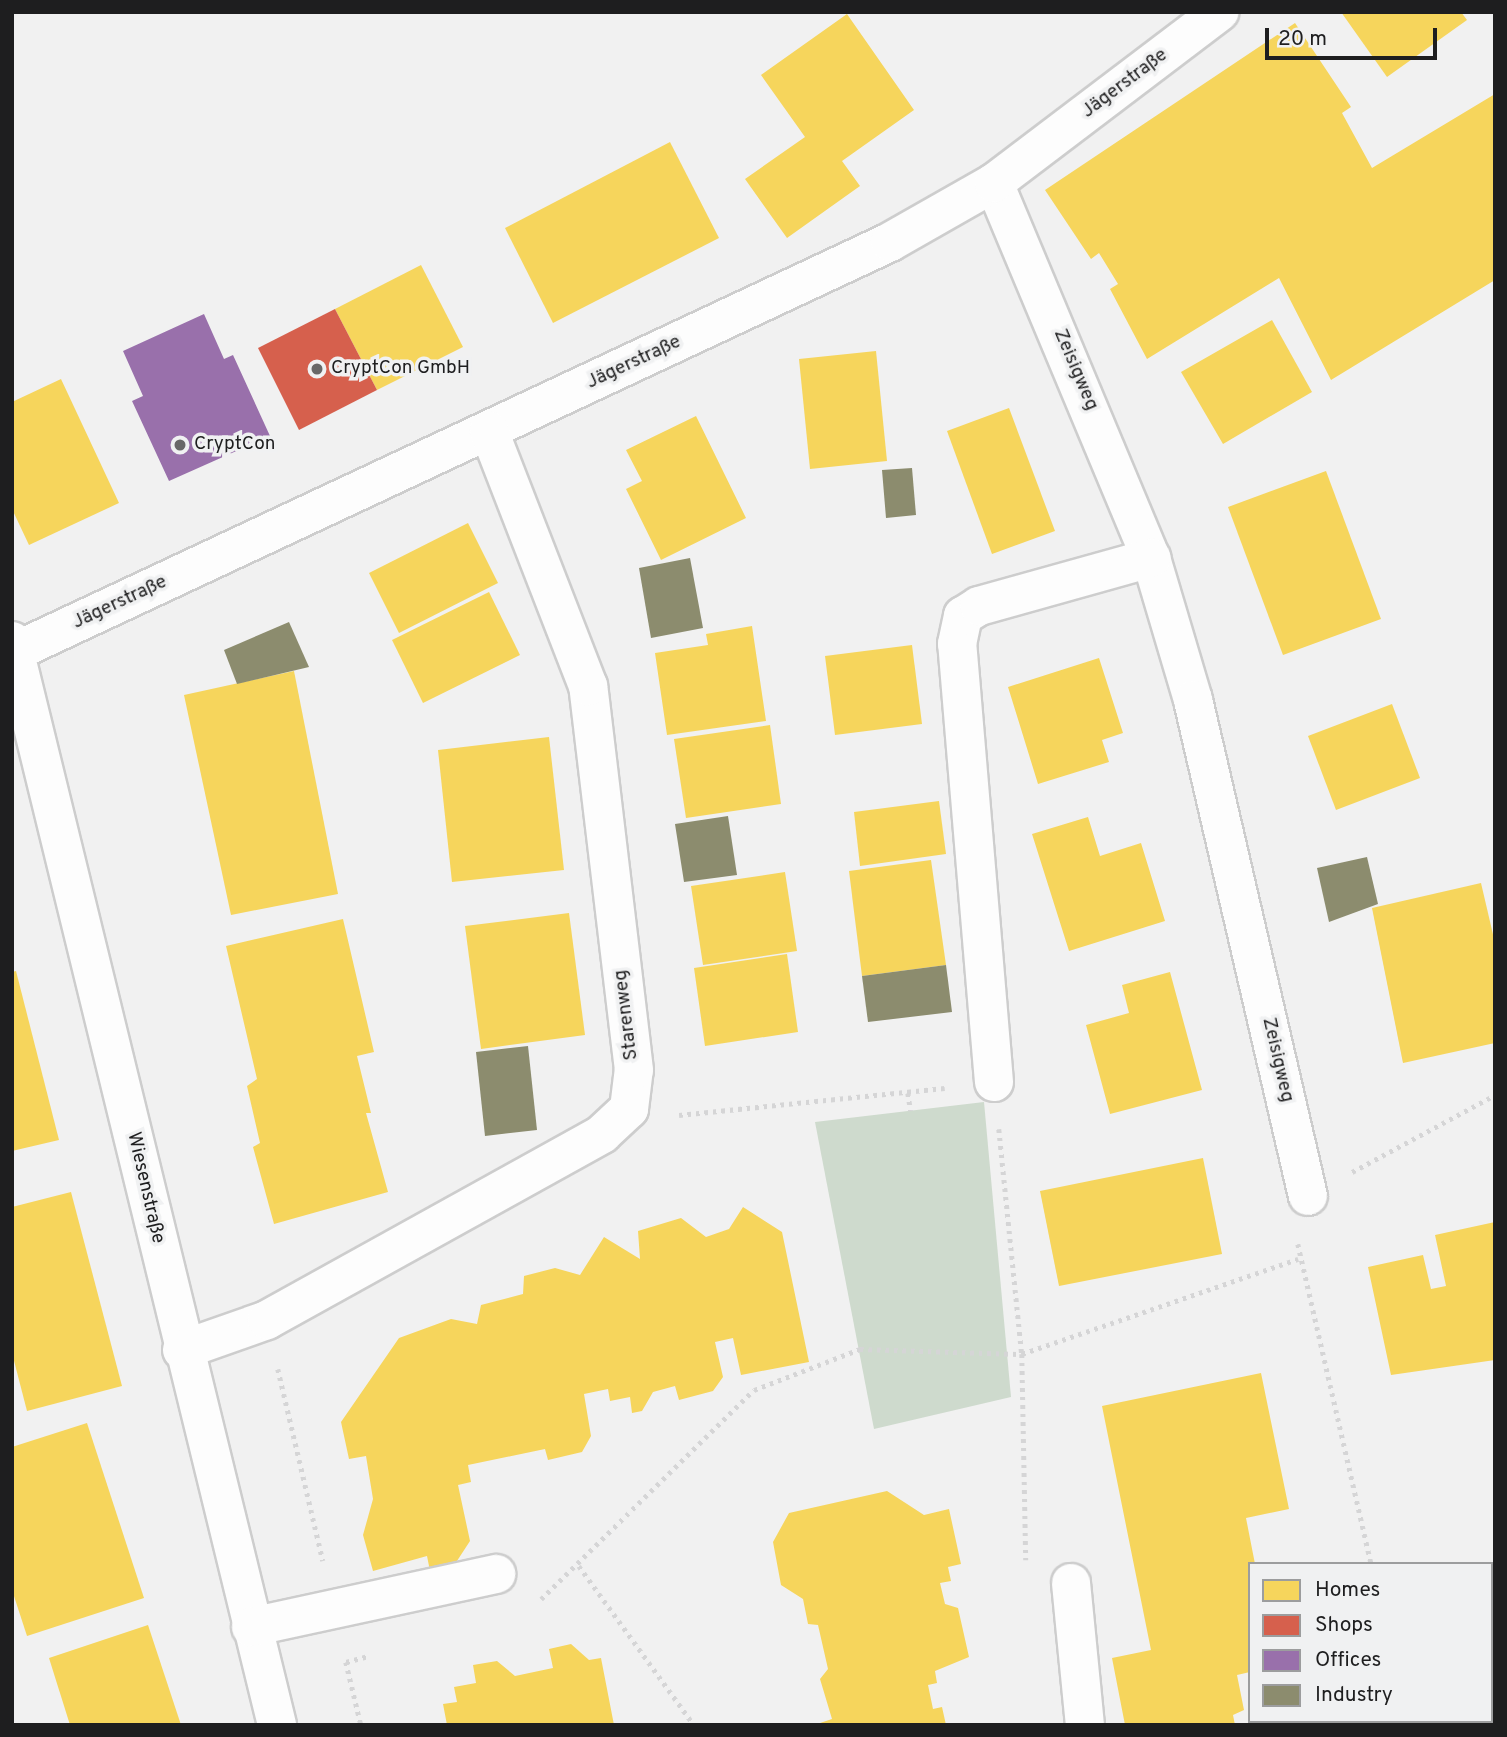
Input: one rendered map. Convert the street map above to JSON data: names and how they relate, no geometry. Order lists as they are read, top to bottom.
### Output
{
  "streets": {
    "street": [
      "Jägerstraße",
      "Zeisigweg",
      "Starenweg",
      "Wiesenstraße"
    ]
  },
  "crossings": [
    ["Jägerstraße", "Zeisigweg"],
    ["Jägerstraße", "Starenweg"],
    ["Jägerstraße", "Wiesenstraße"]
  ],
  "places": ["CryptCon GmbH", "CryptCon"],
  "legend": [
    "Homes",
    "Shops",
    "Offices",
    "Industry"
  ],
  "scale_bar": "20 m"
}
